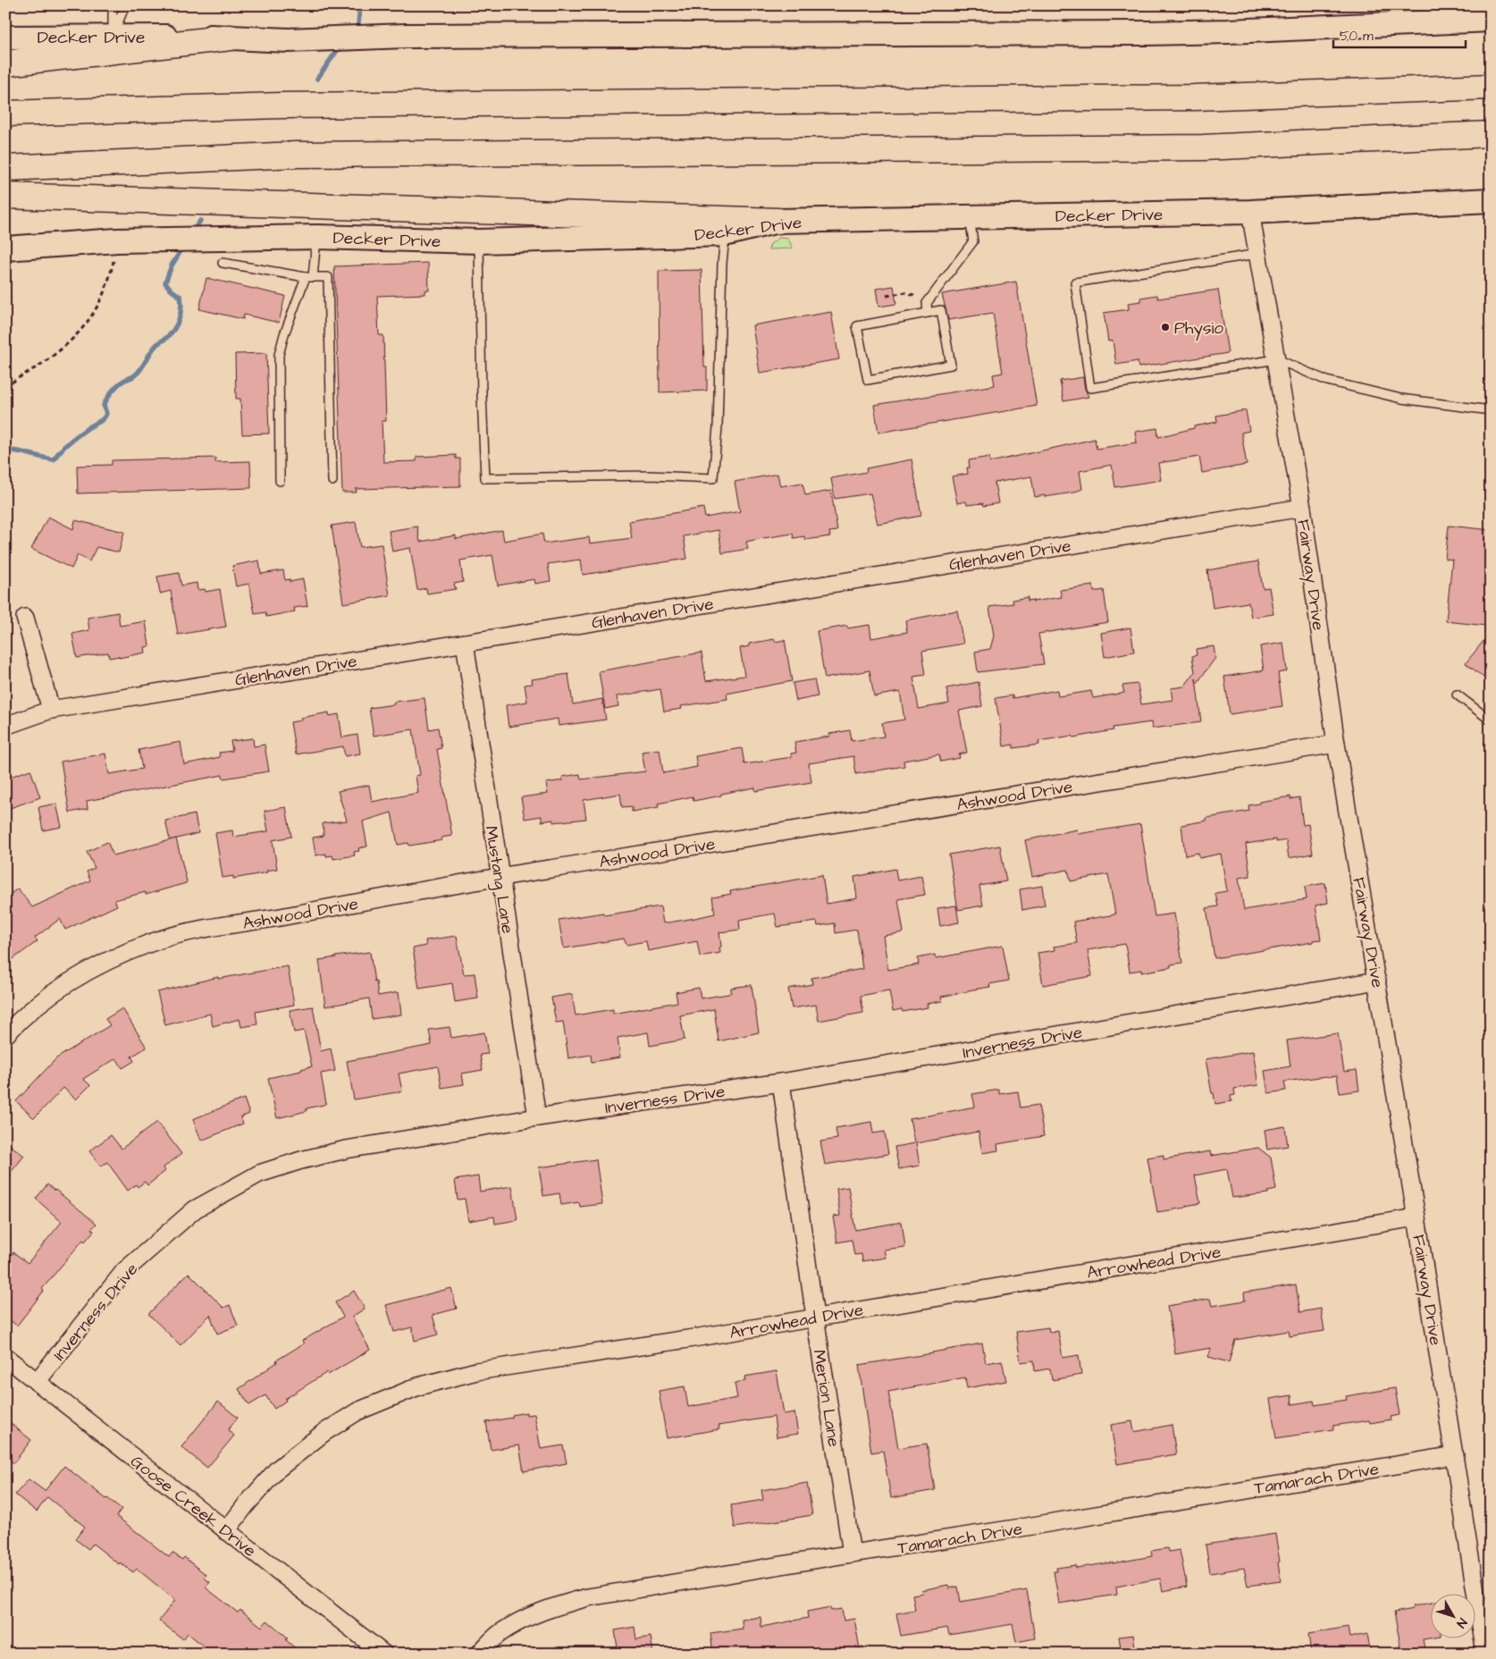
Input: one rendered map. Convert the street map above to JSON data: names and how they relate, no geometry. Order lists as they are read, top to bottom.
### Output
{
  "streets": {
    "main road": ["Decker Drive"],
    "street": [
      "Glenhaven Drive",
      "Fairway Drive",
      "Ashwood Drive",
      "Mustang Lane",
      "Inverness Drive",
      "Arrowhead Drive",
      "Merion Lane",
      "Tamarach Drive",
      "Goose Creek Drive"
    ]
  },
  "crossings": [
    ["Decker Drive", "Fairway Drive"],
    ["Glenhaven Drive", "Fairway Drive"],
    ["Glenhaven Drive", "Mustang Lane"],
    ["Fairway Drive", "Ashwood Drive"],
    ["Fairway Drive", "Inverness Drive"],
    ["Fairway Drive", "Arrowhead Drive"],
    ["Fairway Drive", "Tamarach Drive"],
    ["Ashwood Drive", "Mustang Lane"],
    ["Mustang Lane", "Inverness Drive"],
    ["Inverness Drive", "Merion Lane"],
    ["Inverness Drive", "Goose Creek Drive"],
    ["Arrowhead Drive", "Merion Lane"],
    ["Arrowhead Drive", "Goose Creek Drive"],
    ["Merion Lane", "Tamarach Drive"]
  ],
  "places": ["Physio"],
  "scale_bar": "50 m",
  "north": "bottom right"
}
